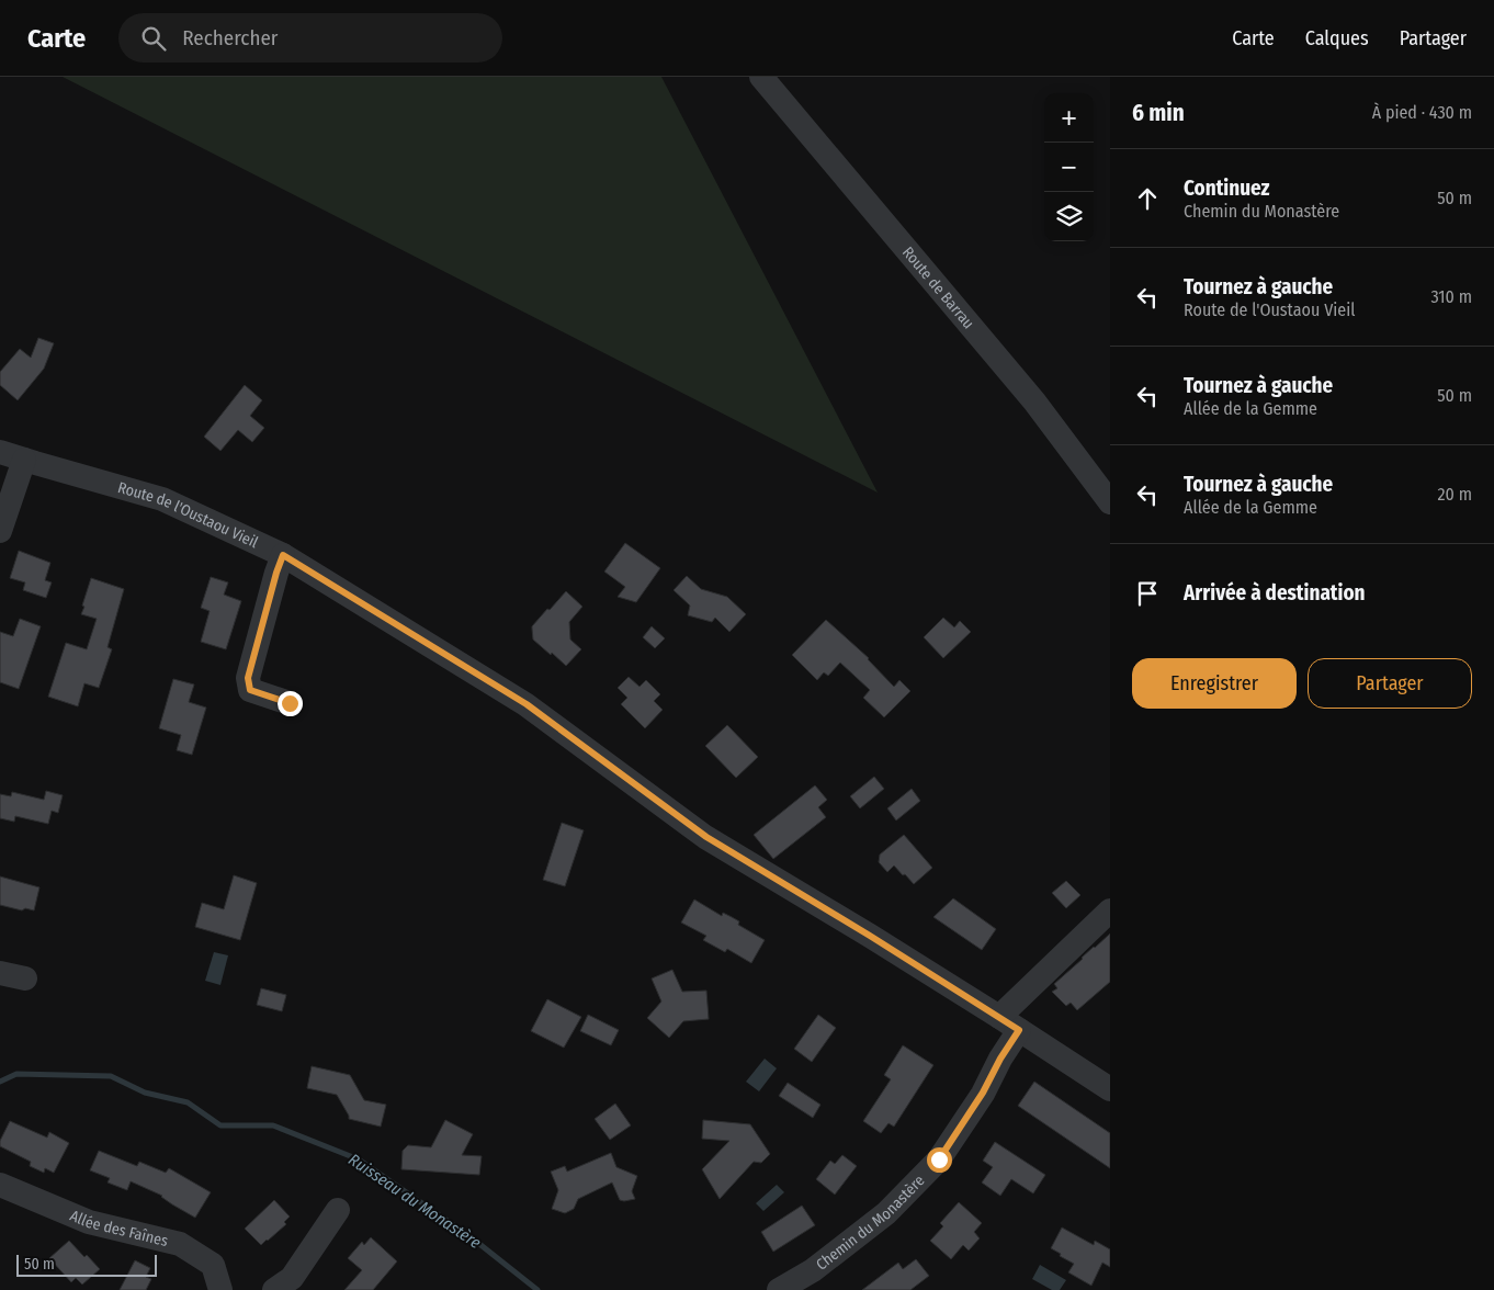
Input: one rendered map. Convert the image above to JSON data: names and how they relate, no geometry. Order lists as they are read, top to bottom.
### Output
{
  "streets": {
    "street": [
      "Route de Barrau",
      "Route de l'Oustaou Vieil",
      "Chemin du Monastère",
      "Allée des Faînes"
    ]
  },
  "crossings": [
    ["Route de l'Oustaou Vieil", "Chemin du Monastère"]
  ],
  "water": ["Ruisseau du Monastère"],
  "scale_bar": "50 m",
  "page": {
    "header": "Carte",
    "search": "Rechercher",
    "nav": ["Carte", "Calques", "Partager"],
    "heading": ["6 min", "À pied · 430 m"],
    "map_buttons": ["+", "−"],
    "list": [
      ["Continuez", "Chemin du Monastère", "50 m"],
      ["Tournez à gauche", "Route de l'Oustaou Vieil", "310 m"],
      ["Tournez à gauche", "Allée de la Gemme", "50 m"],
      ["Tournez à gauche", "Allée de la Gemme", "20 m"],
      "Arrivée à destination"
    ],
    "buttons": ["Enregistrer", "Partager"],
    "scale": "50 m"
  }
}
